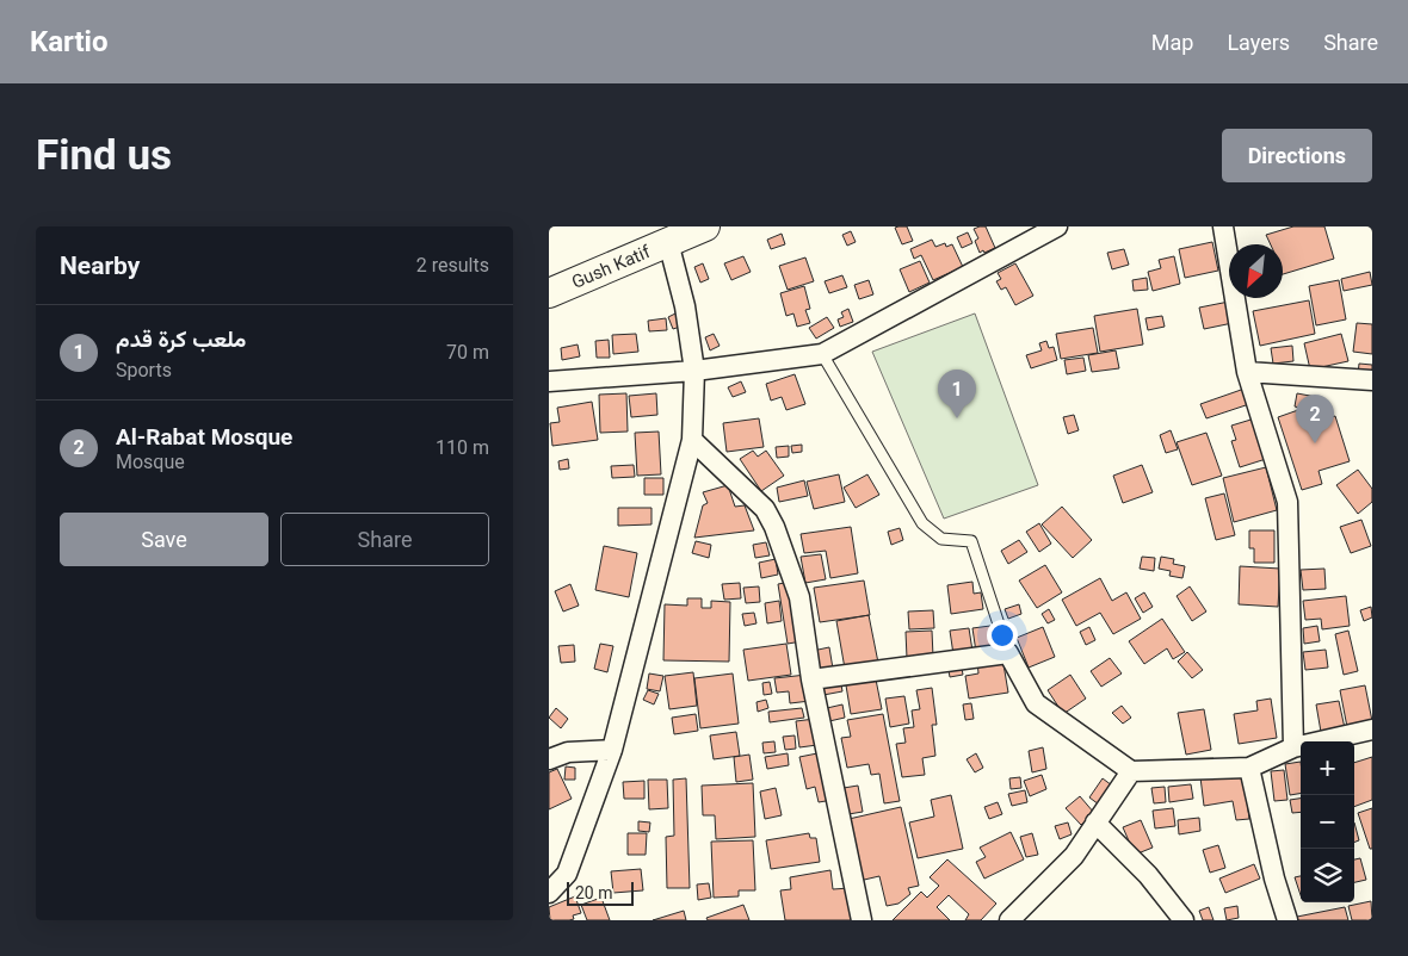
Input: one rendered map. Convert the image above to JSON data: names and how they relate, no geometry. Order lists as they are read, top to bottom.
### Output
{
  "streets": {
    "main road": ["Gush Katif"]
  },
  "scale_bar": "20 m",
  "north": "bottom left",
  "page": {
    "header": "Kartio",
    "nav": ["Map", "Layers", "Share"],
    "buttons": [
      "Directions",
      ["Save", "Share"]
    ],
    "title": "Find us",
    "heading": ["Nearby", "2 results"],
    "list": [
      {
        "mark": "1",
        "name": "ملعب كرة قدم",
        "note": "Sports",
        "value": "70 m"
      },
      {
        "mark": "2",
        "name": "Al-Rabat Mosque",
        "note": "Mosque",
        "value": "110 m"
      }
    ],
    "pins": ["1", "2"],
    "map_buttons": ["+", "−"],
    "scale": "20 m"
  }
}
